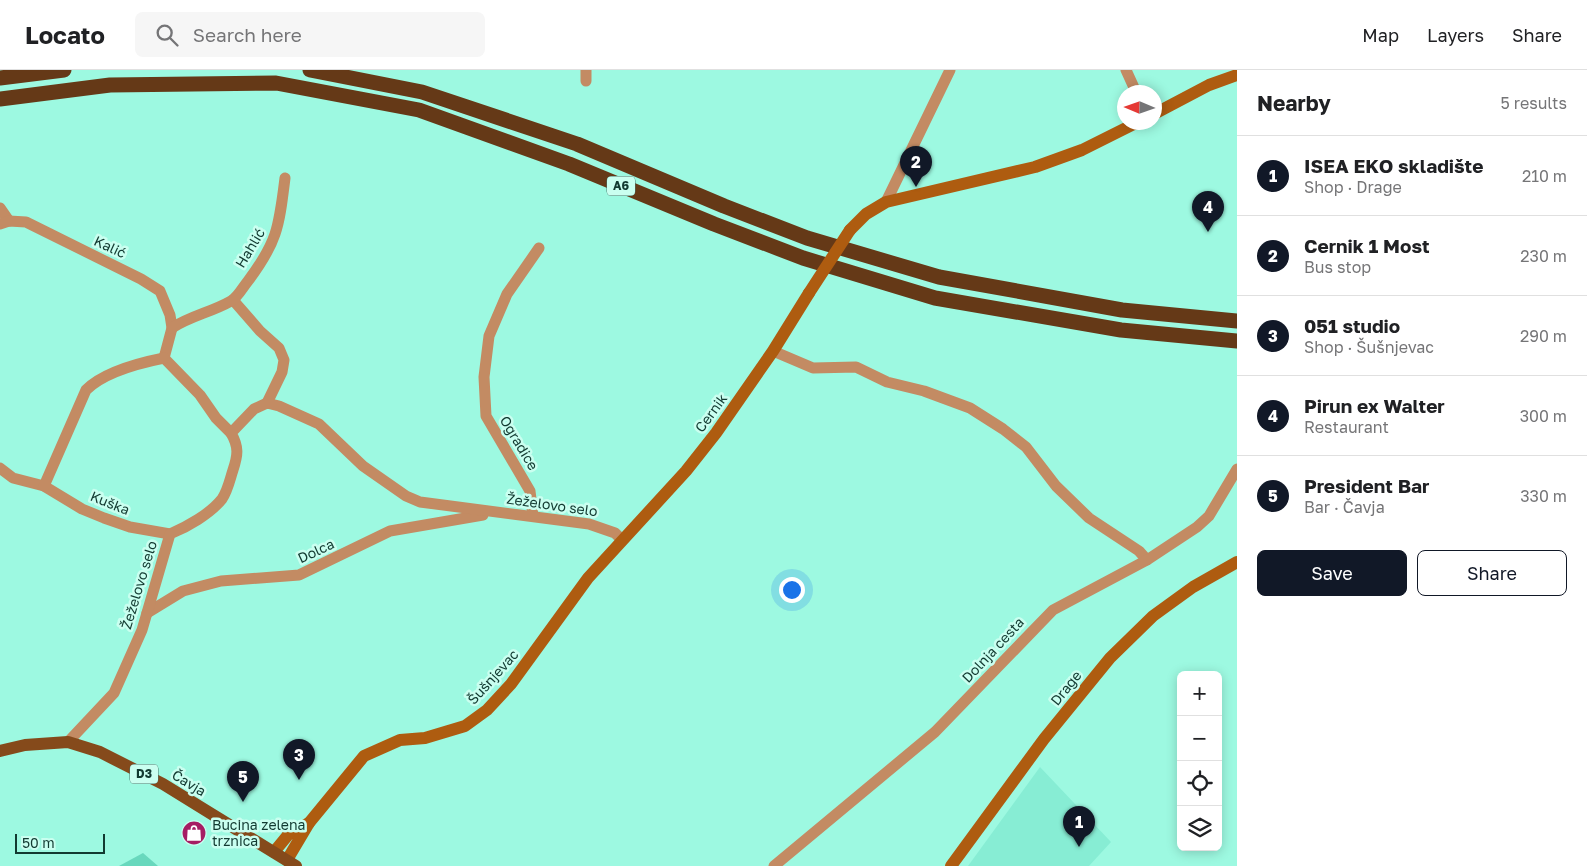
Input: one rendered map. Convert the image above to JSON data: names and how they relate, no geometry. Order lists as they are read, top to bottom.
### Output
{
  "streets": {
    "highway": ["A6"],
    "main road": ["D3", "Čavja"],
    "street": [
      "Kalić",
      "Hahlić",
      "Cernik",
      "Ogradice",
      "Kuška",
      "Žeželovo selo",
      "Dolca",
      "Dolnja cesta",
      "Šušnjevac",
      "Drage"
    ]
  },
  "crossings": [
    ["Cernik", "Žeželovo selo"],
    ["Cernik", "Šušnjevac"],
    ["Ogradice", "Žeželovo selo"],
    ["Kuška", "Žeželovo selo"],
    ["Žeželovo selo", "Dolca"],
    ["Žeželovo selo", "Šušnjevac"],
    ["Žeželovo selo", "Čavja"],
    ["Šušnjevac", "Čavja"]
  ],
  "places": {
    "shop": ["Bucina zelena trznica"]
  },
  "scale_bar": "50 m",
  "north": "left",
  "page": {
    "header": "Locato",
    "search": "Search here",
    "nav": ["Map", "Layers", "Share"],
    "heading": ["Nearby", "5 results"],
    "list": [
      {
        "mark": "1",
        "name": "ISEA EKO skladište",
        "note": "Shop · Drage",
        "value": "210 m"
      },
      {
        "mark": "2",
        "name": "Cernik 1 Most",
        "note": "Bus stop",
        "value": "230 m"
      },
      {
        "mark": "3",
        "name": "051 studio",
        "note": "Shop · Šušnjevac",
        "value": "290 m"
      },
      {
        "mark": "4",
        "name": "Pirun ex Walter",
        "note": "Restaurant",
        "value": "300 m"
      },
      {
        "mark": "5",
        "name": "President Bar",
        "note": "Bar · Čavja",
        "value": "330 m"
      }
    ],
    "pins": [
      "2",
      "4",
      "3",
      "5",
      "1"
    ],
    "buttons": ["Save", "Share"],
    "map_buttons": ["+", "−"],
    "scale": "50 m"
  }
}
